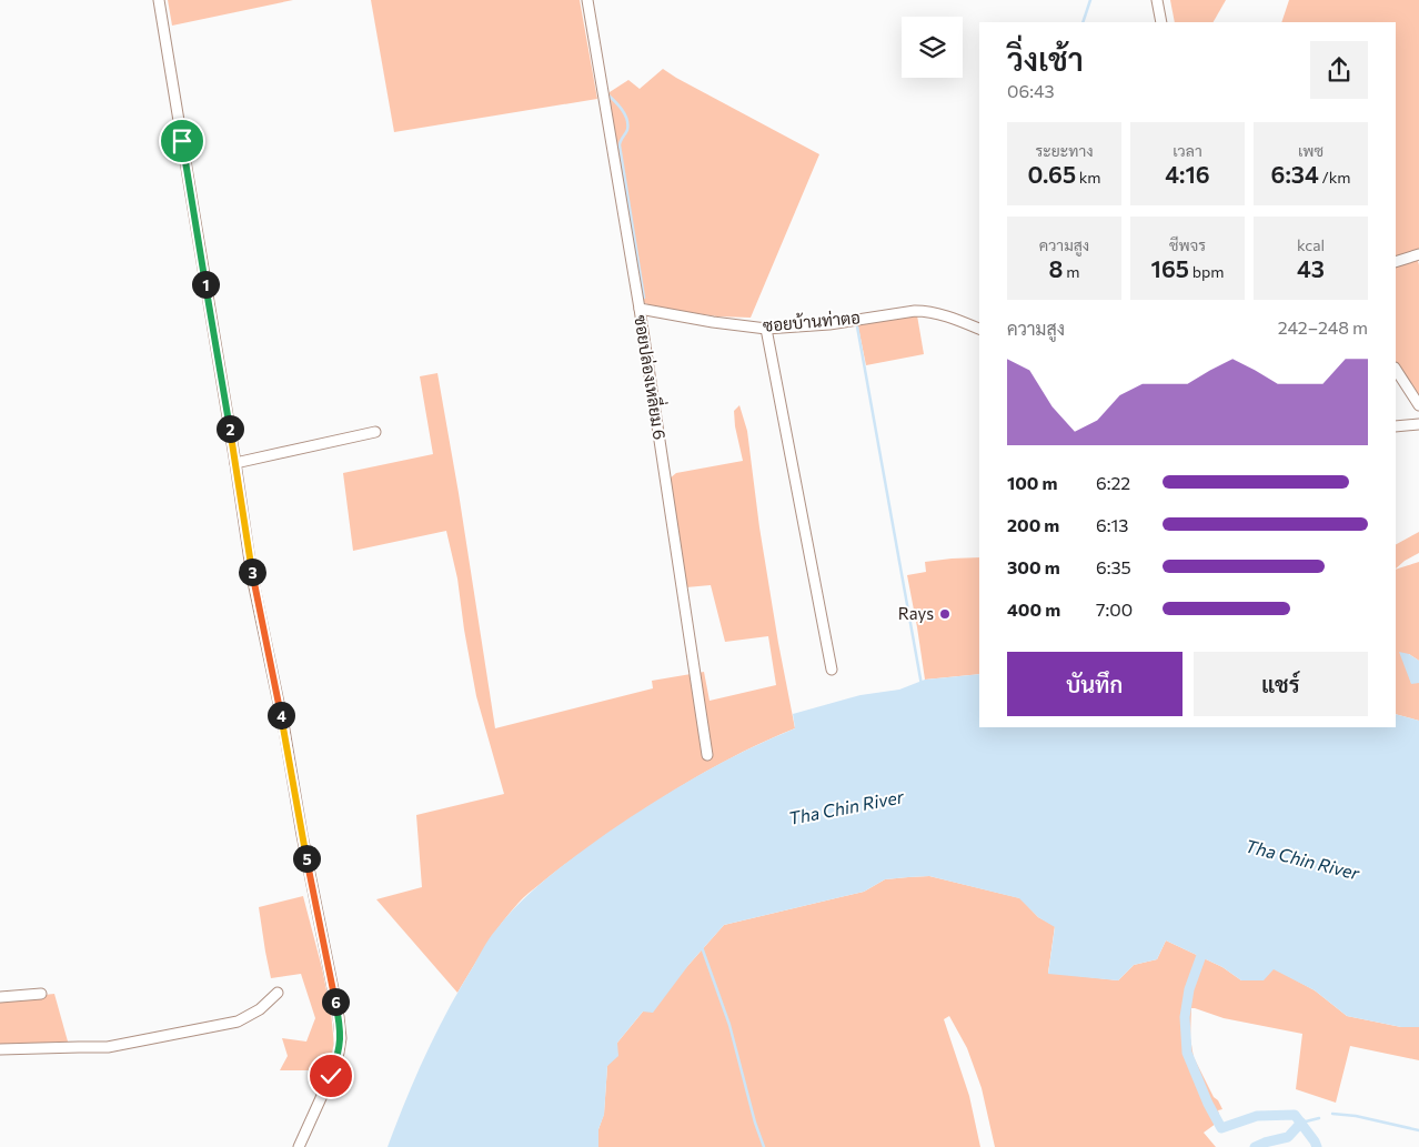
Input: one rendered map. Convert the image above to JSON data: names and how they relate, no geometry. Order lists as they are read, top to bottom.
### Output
{
  "streets": {
    "street": ["ซอยบ้านท่าตอ", "ซอยปล่องเหลี่ยม 6"]
  },
  "crossings": [
    ["ซอยบ้านท่าตอ", "ซอยปล่องเหลี่ยม 6"]
  ],
  "water": ["Tha Chin River"],
  "places": ["Rays"],
  "page": {
    "heading": ["วิ่งเช้า", "06:43"],
    "stats": [
      ["ระยะทาง", "0.65 km"],
      ["เวลา", "4:16"],
      ["เพซ", "6:34 /km"],
      ["ความสูง", "8 m"],
      ["ชีพจร", "165 bpm"],
      ["kcal", "43"]
    ],
    "pins": [
      "1",
      "2",
      "3",
      "4",
      "5",
      "6"
    ],
    "chart": ["ความสูง", "242–248 m"],
    "list": [
      {
        "name": "100 m",
        "note": "6:22"
      },
      {
        "name": "200 m",
        "note": "6:13"
      },
      {
        "name": "300 m",
        "note": "6:35"
      },
      {
        "name": "400 m",
        "note": "7:00"
      }
    ],
    "buttons": ["บันทึก", "แชร์"]
  }
}
